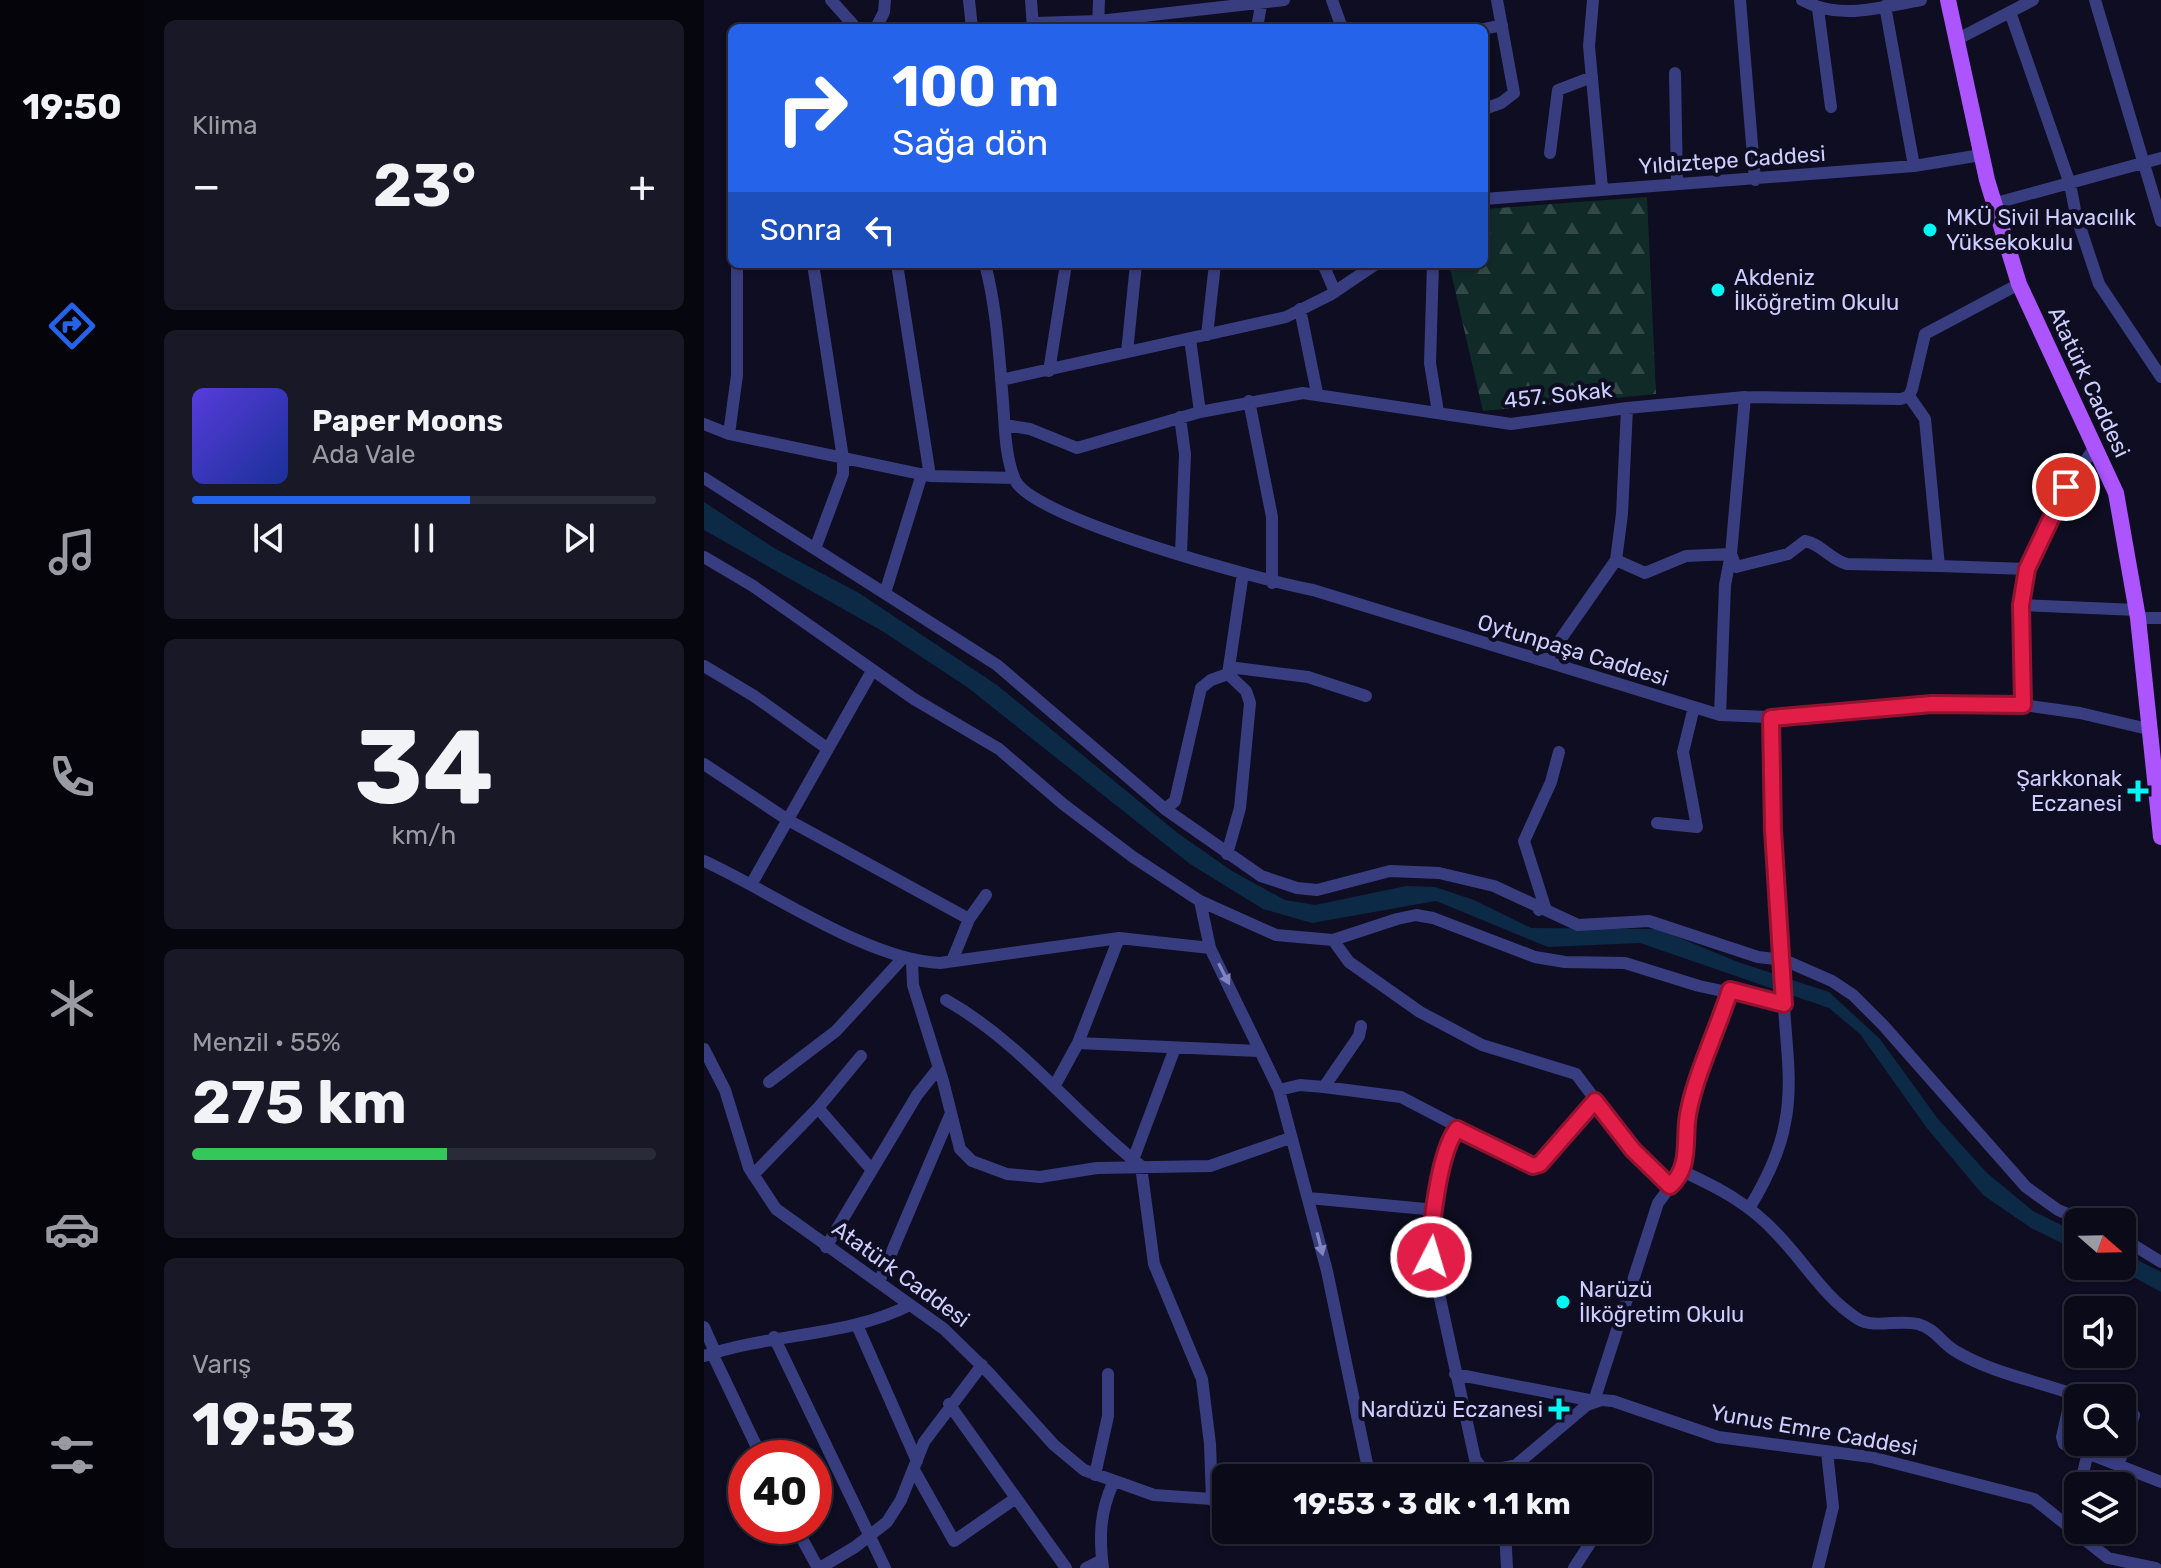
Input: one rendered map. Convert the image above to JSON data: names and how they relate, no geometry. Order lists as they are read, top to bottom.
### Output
{
  "streets": {
    "main road": ["Atatürk Caddesi"],
    "street": [
      "Yıldıztepe Caddesi",
      "457. Sokak",
      "Oytunpaşa Caddesi",
      "Yunus Emre Caddesi"
    ]
  },
  "crossings": [
    ["Yıldıztepe Caddesi", "Atatürk Caddesi"],
    ["Atatürk Caddesi", "Oytunpaşa Caddesi"]
  ],
  "places": {
    "other": ["MKÜ Sivil Havacılık Yüksekokulu", "Akdeniz İlköğretim Okulu", "Narüzü İlköğretim Okulu"],
    "health": ["Şarkkonak Eczanesi", "Nardüzü Eczanesi"]
  },
  "north": "right",
  "page": {
    "tabs": "19:50",
    "tile": [
      "Klima",
      ["34", "km/h"],
      ["Menzil · 55%", "275 km"],
      ["Varış", "19:53"]
    ],
    "turn": ["100 m", "Sağa dön"],
    "heat": ["−", "23°", "+"],
    "then": "Sonra",
    "song": ["Paper Moons", "Ada Vale"],
    "limit": "40",
    "trip": "19:53 · 3 dk · 1.1 km"
  }
}
